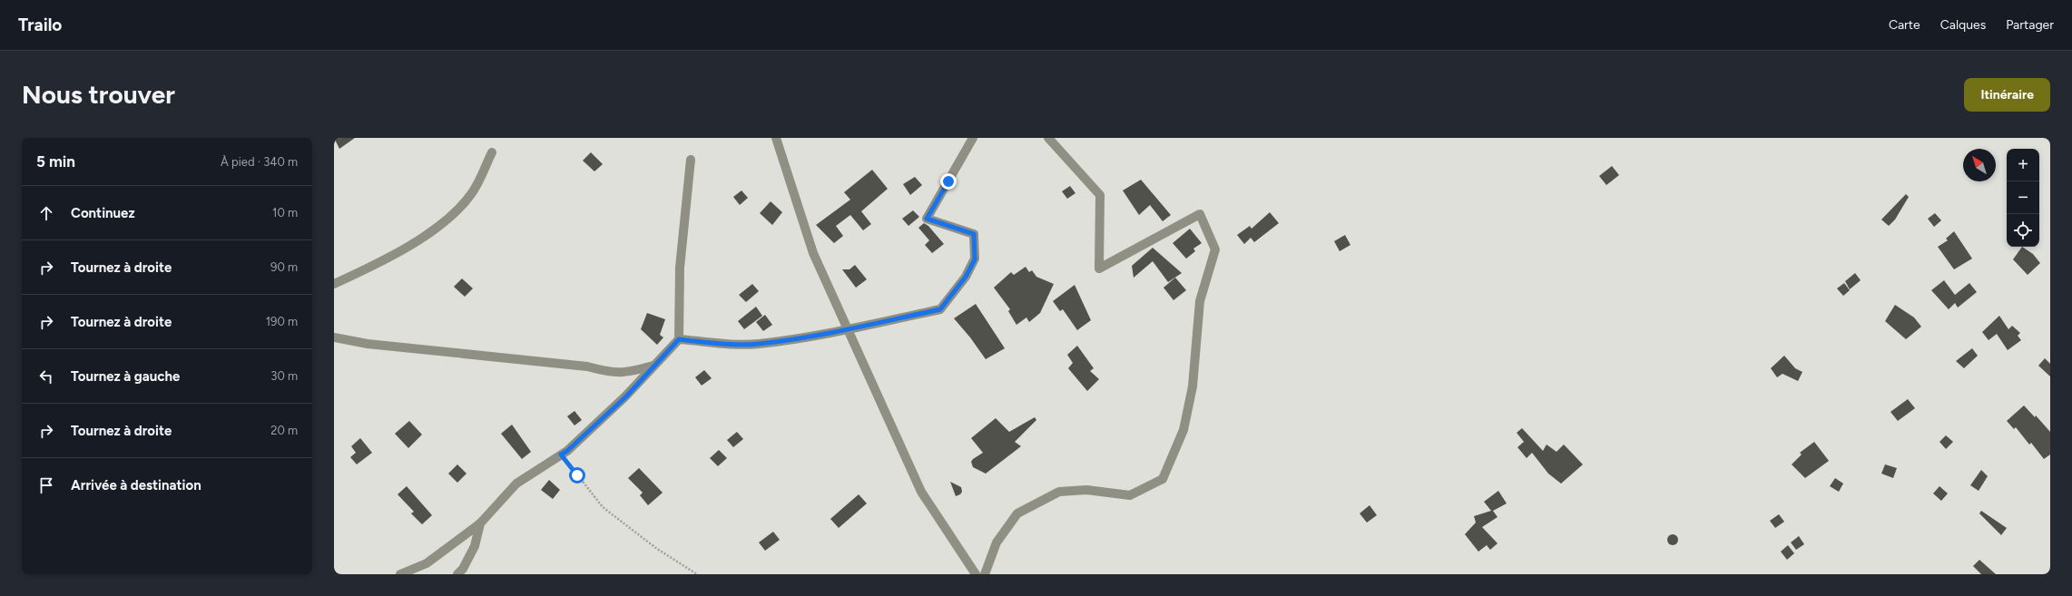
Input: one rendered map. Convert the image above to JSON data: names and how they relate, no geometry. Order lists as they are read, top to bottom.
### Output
{
  "north": "top left",
  "page": {
    "header": "Trailo",
    "nav": ["Carte", "Calques", "Partager"],
    "buttons": "Itinéraire",
    "title": "Nous trouver",
    "heading": ["5 min", "À pied · 340 m"],
    "map_buttons": ["+", "−"],
    "list": [
      ["Continuez", "10 m"],
      ["Tournez à droite", "90 m"],
      ["Tournez à droite", "190 m"],
      ["Tournez à gauche", "30 m"],
      ["Tournez à droite", "20 m"],
      "Arrivée à destination"
    ]
  }
}
